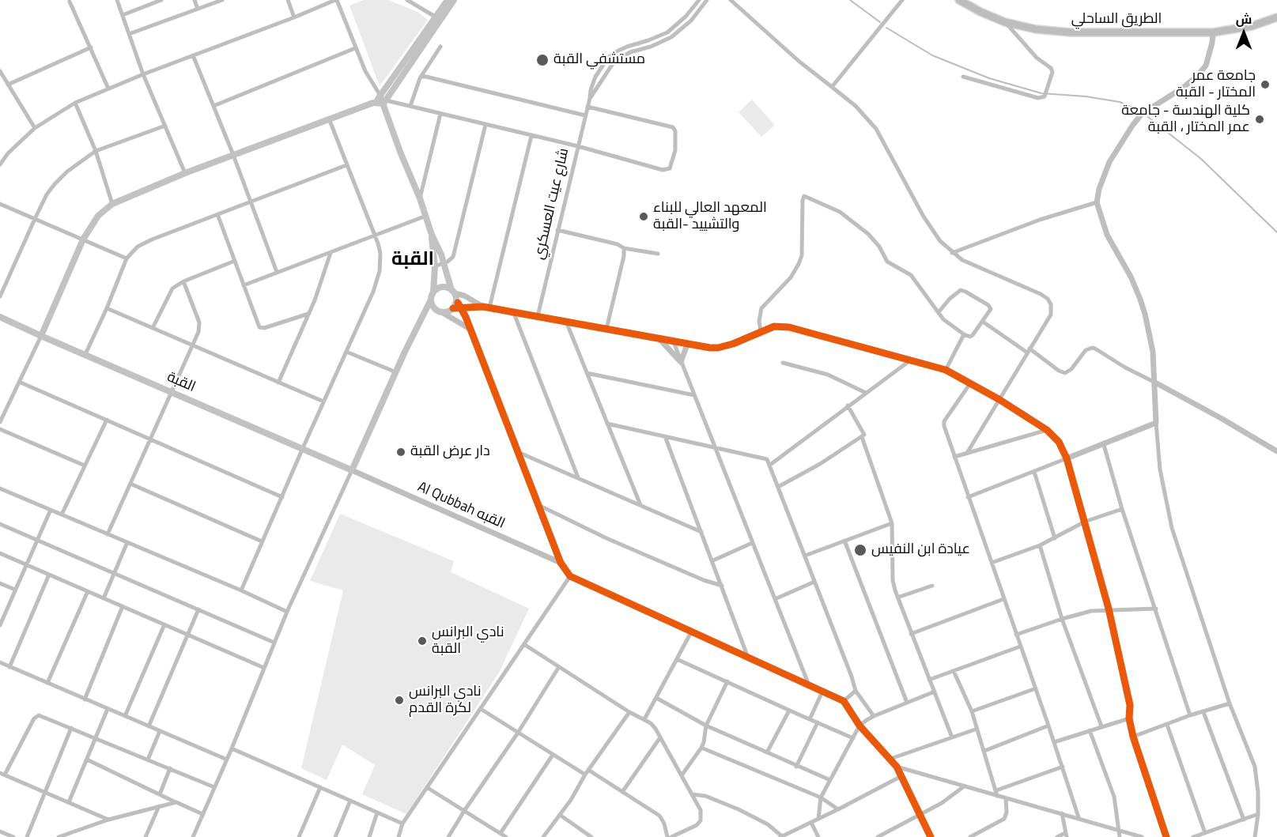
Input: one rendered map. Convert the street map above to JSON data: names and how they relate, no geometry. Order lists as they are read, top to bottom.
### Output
{
  "streets": {
    "highway": ["الطريق الساحلي"],
    "main road": ["القبة"],
    "street": ["شارع عيت العسكري", "Al Qubbah القبه"]
  },
  "crossings": [
    ["القبة", "Al Qubbah القبه"]
  ],
  "districts": ["القبة"],
  "places": [
    "مستشفي القبة",
    "جامعة عمر المختار - القبة",
    "كلية الهندسة - جامعة عمر المختار ، القبة",
    "المعهد العالي للبناء والتشييد -القبة",
    "دار عرض القبة",
    "عيادة ابن النفيس",
    "نادي البرانس القبة",
    "نادي البرانس لكرة القدم"
  ],
  "north": "top"
}
